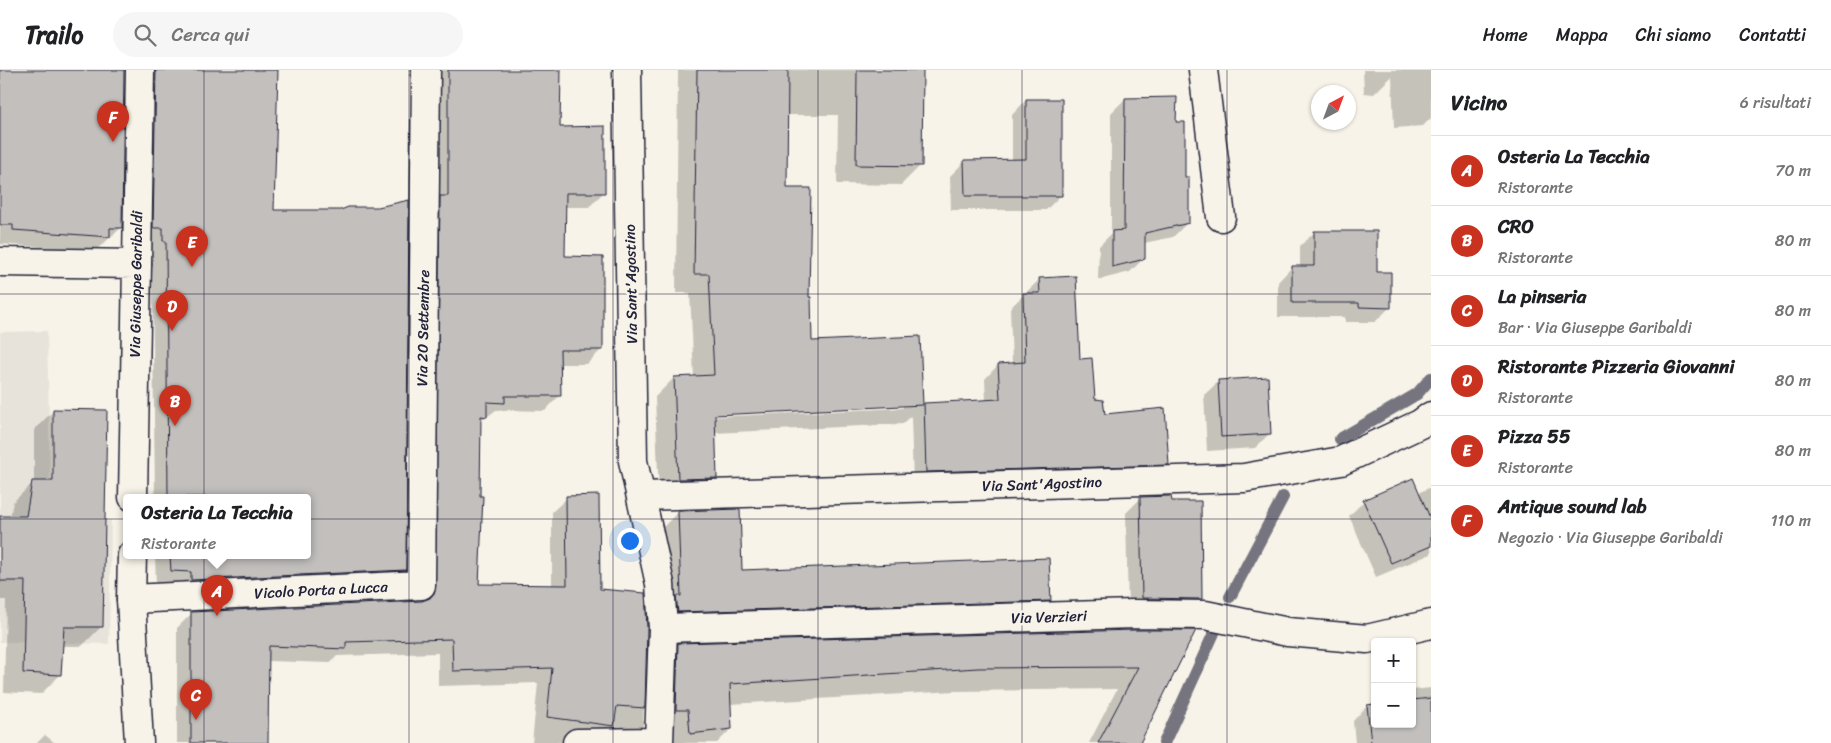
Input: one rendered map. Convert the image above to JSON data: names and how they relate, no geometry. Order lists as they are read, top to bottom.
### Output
{
  "streets": {
    "street": [
      "Via Giuseppe Garibaldi",
      "Via Sant'Agostino",
      "Via 20 Settembre",
      "Vicolo Porta a Lucca",
      "Via Verzieri"
    ]
  },
  "crossings": [
    ["Via Sant'Agostino", "Via Verzieri"],
    ["Via 20 Settembre", "Vicolo Porta a Lucca"]
  ],
  "north": "top right",
  "page": {
    "header": "Trailo",
    "search": "Cerca qui",
    "nav": [
      "Home",
      "Mappa",
      "Chi siamo",
      "Contatti"
    ],
    "heading": ["Vicino", "6 risultati"],
    "pins": [
      "F",
      "E",
      "D",
      "B",
      "A",
      "C"
    ],
    "list": [
      {
        "mark": "A",
        "name": "Osteria La Tecchia",
        "note": "Ristorante",
        "value": "70 m"
      },
      {
        "mark": "B",
        "name": "CRO",
        "note": "Ristorante",
        "value": "80 m"
      },
      {
        "mark": "C",
        "name": "La pinseria",
        "note": "Bar · Via Giuseppe Garibaldi",
        "value": "80 m"
      },
      {
        "mark": "D",
        "name": "Ristorante Pizzeria Giovanni",
        "note": "Ristorante",
        "value": "80 m"
      },
      {
        "mark": "E",
        "name": "Pizza 55",
        "note": "Ristorante",
        "value": "80 m"
      },
      {
        "mark": "F",
        "name": "Antique sound lab",
        "note": "Negozio · Via Giuseppe Garibaldi",
        "value": "110 m"
      }
    ],
    "popup": ["Osteria La Tecchia", "Ristorante"],
    "map_buttons": ["+", "−"]
  }
}
